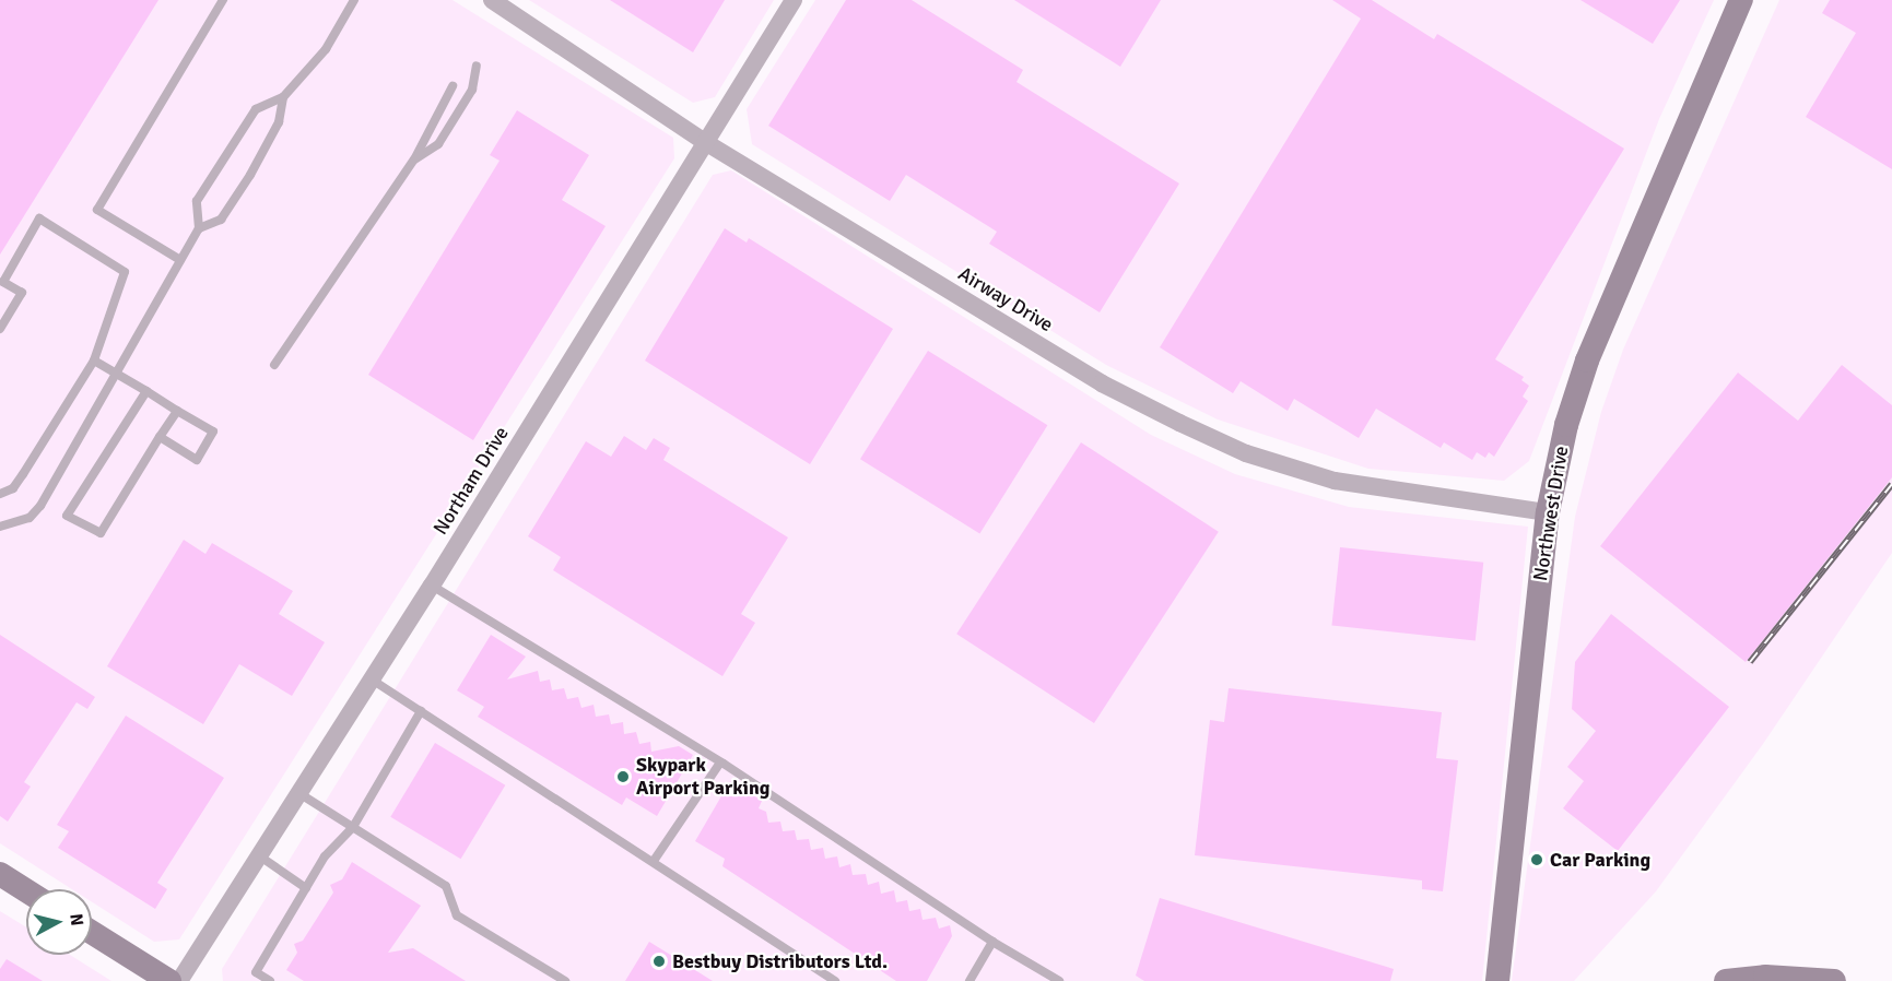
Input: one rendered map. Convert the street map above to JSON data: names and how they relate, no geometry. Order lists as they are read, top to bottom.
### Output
{
  "streets": {
    "street": ["Airway Drive", "Northam Drive", "Northwest Drive"]
  },
  "crossings": [
    ["Airway Drive", "Northam Drive"],
    ["Airway Drive", "Northwest Drive"]
  ],
  "places": ["Skypark Airport Parking", "Car Parking", "Bestbuy Distributors Ltd."],
  "north": "right"
}
